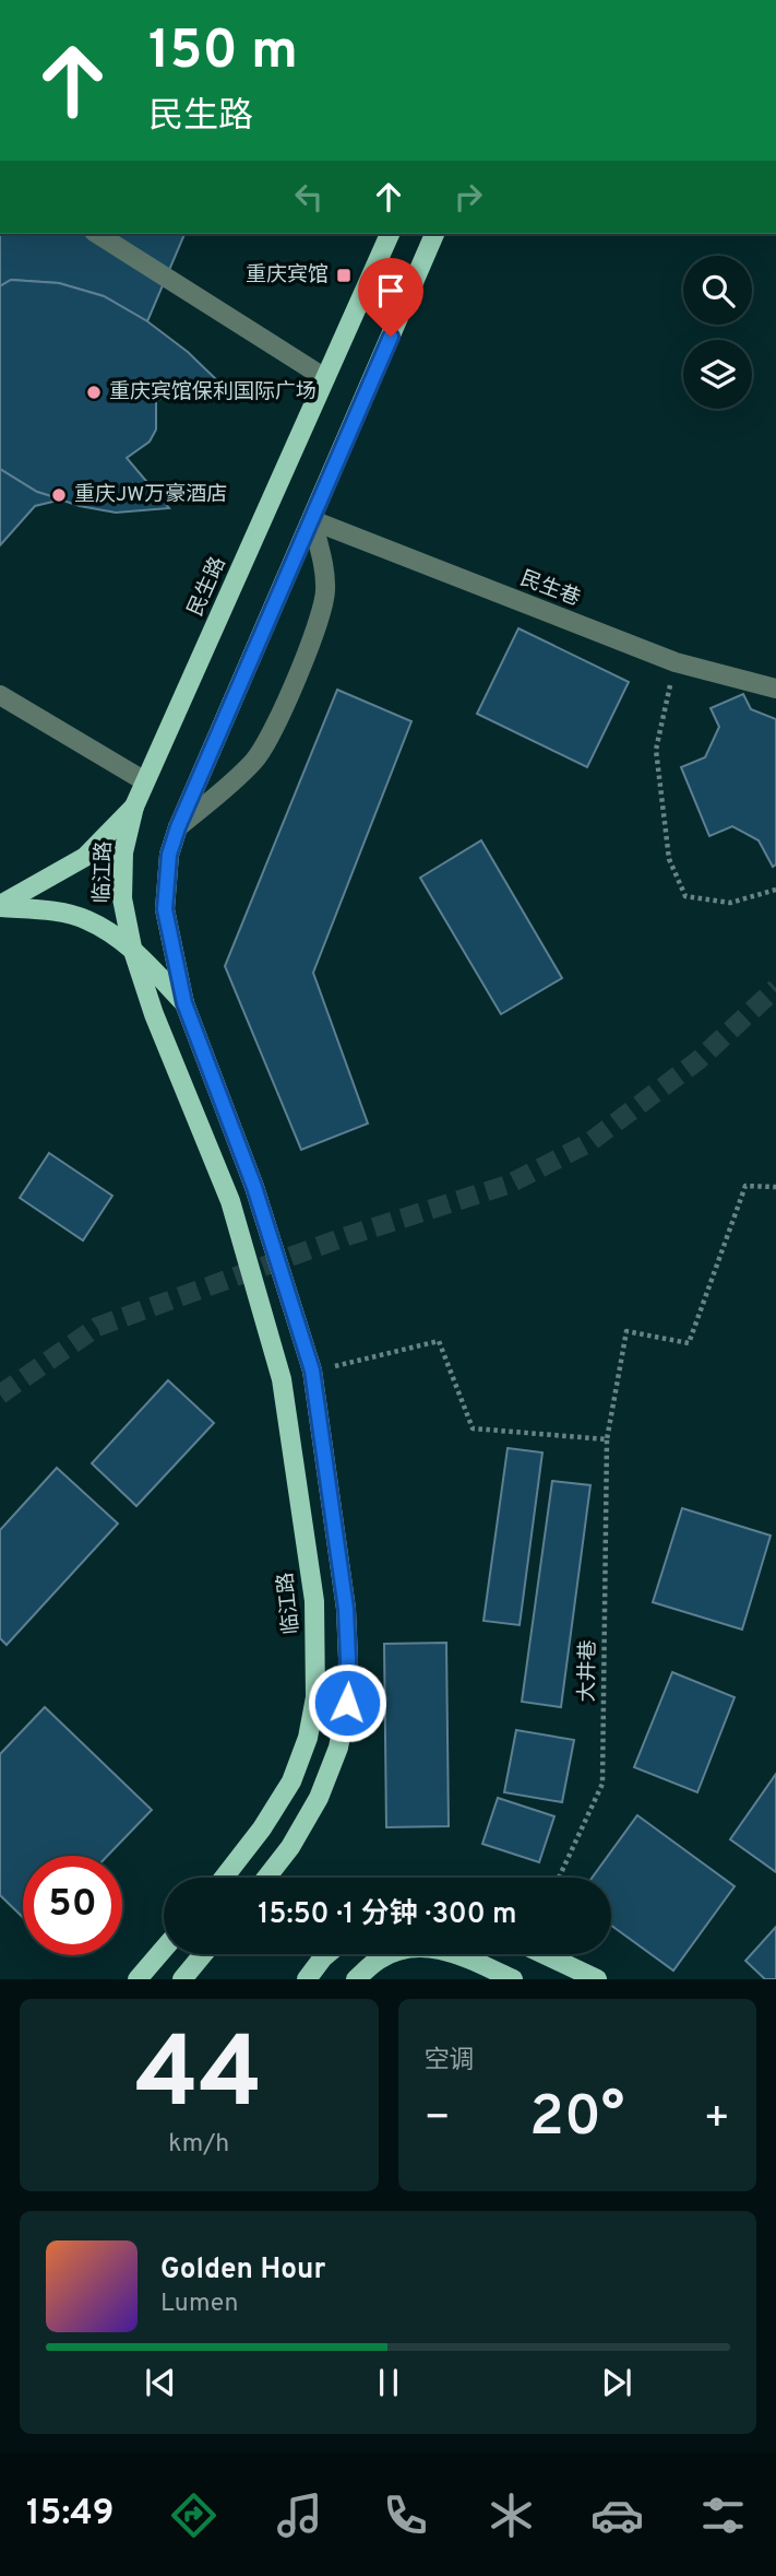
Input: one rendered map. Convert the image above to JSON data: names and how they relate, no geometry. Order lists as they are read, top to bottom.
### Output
{
  "streets": {
    "main road": ["民生路", "临江路"],
    "street": ["民生巷"],
    "path": ["大井巷"]
  },
  "crossings": [
    ["民生路", "临江路"]
  ],
  "places": {
    "transit": ["重庆宾馆"],
    "other": ["重庆宾馆保利国际广场", "重庆JW万豪酒店"]
  },
  "page": {
    "turn": ["150 m", "民生路"],
    "limit": "50",
    "trip": "15:50 · 1 分钟 · 300 m",
    "tile": [
      ["44", "km/h"],
      "空调"
    ],
    "heat": ["−", "20°", "+"],
    "song": ["Golden Hour", "Lumen"],
    "tabs": "15:49"
  }
}
